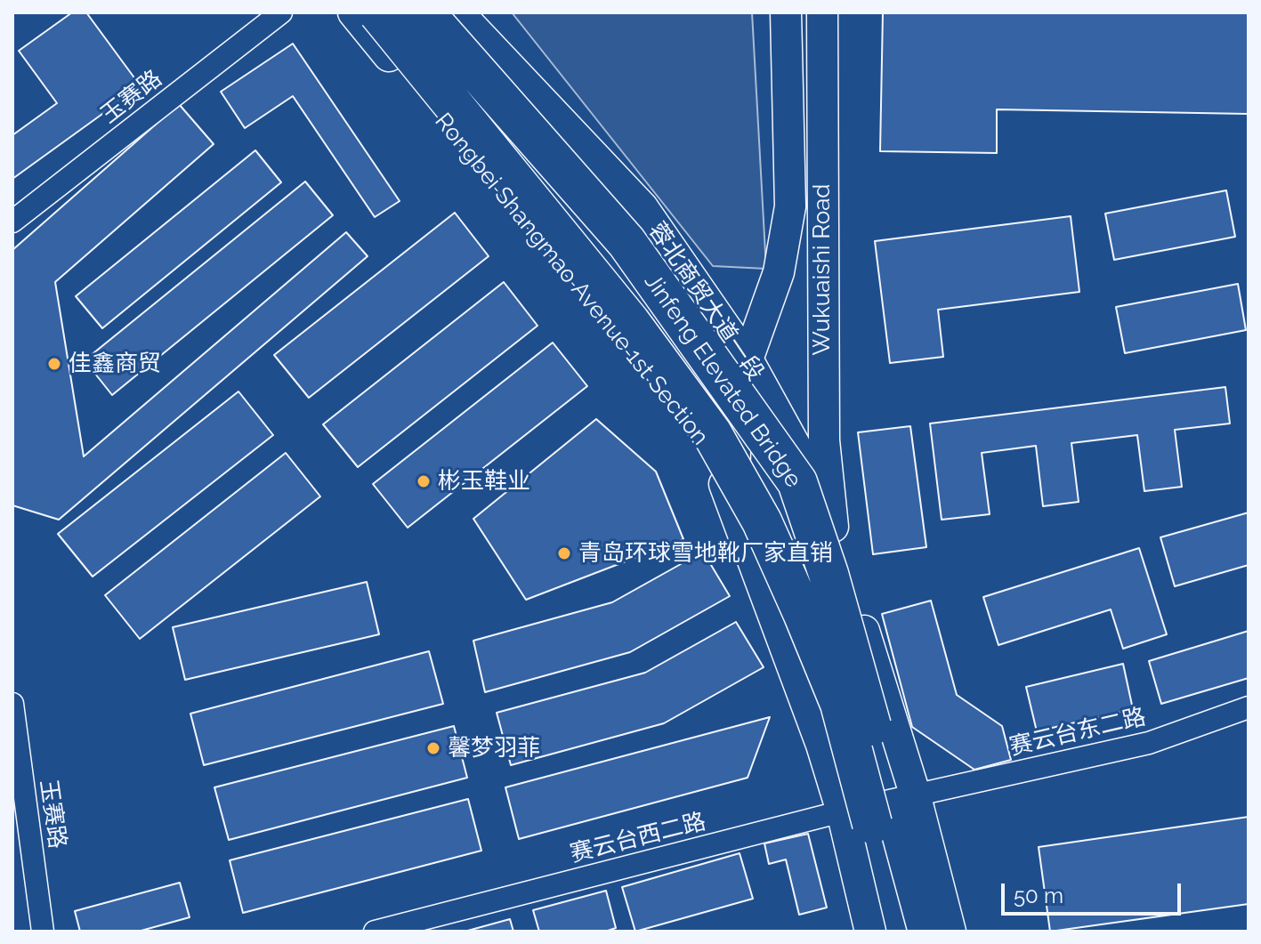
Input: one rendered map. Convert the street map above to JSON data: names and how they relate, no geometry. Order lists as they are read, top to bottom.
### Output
{
  "streets": {
    "highway": ["Rongbei Shangmao Avenue 1st Section", "Jinfeng Elevated Bridge"],
    "main road": ["Wukuaishi Road", "蓉北商贸大道一段"],
    "street": ["玉赛路", "赛云台东二路", "赛云台西二路"]
  },
  "crossings": [
    ["Wukuaishi Road", "Rongbei Shangmao Avenue 1st Section"],
    ["Wukuaishi Road", "蓉北商贸大道一段"],
    ["Rongbei Shangmao Avenue 1st Section", "蓉北商贸大道一段"],
    ["Rongbei Shangmao Avenue 1st Section", "Jinfeng Elevated Bridge"],
    ["Rongbei Shangmao Avenue 1st Section", "赛云台东二路"],
    ["Rongbei Shangmao Avenue 1st Section", "赛云台西二路"],
    ["蓉北商贸大道一段", "Jinfeng Elevated Bridge"],
    ["蓉北商贸大道一段", "赛云台东二路"],
    ["蓉北商贸大道一段", "赛云台西二路"],
    ["Jinfeng Elevated Bridge", "赛云台东二路"],
    ["Jinfeng Elevated Bridge", "赛云台西二路"],
    ["赛云台东二路", "赛云台西二路"]
  ],
  "places": [
    "佳鑫商贸",
    "彬玉鞋业",
    "青岛环球雪地靴厂家直销",
    "馨梦羽菲"
  ],
  "scale_bar": "50 m"
}
